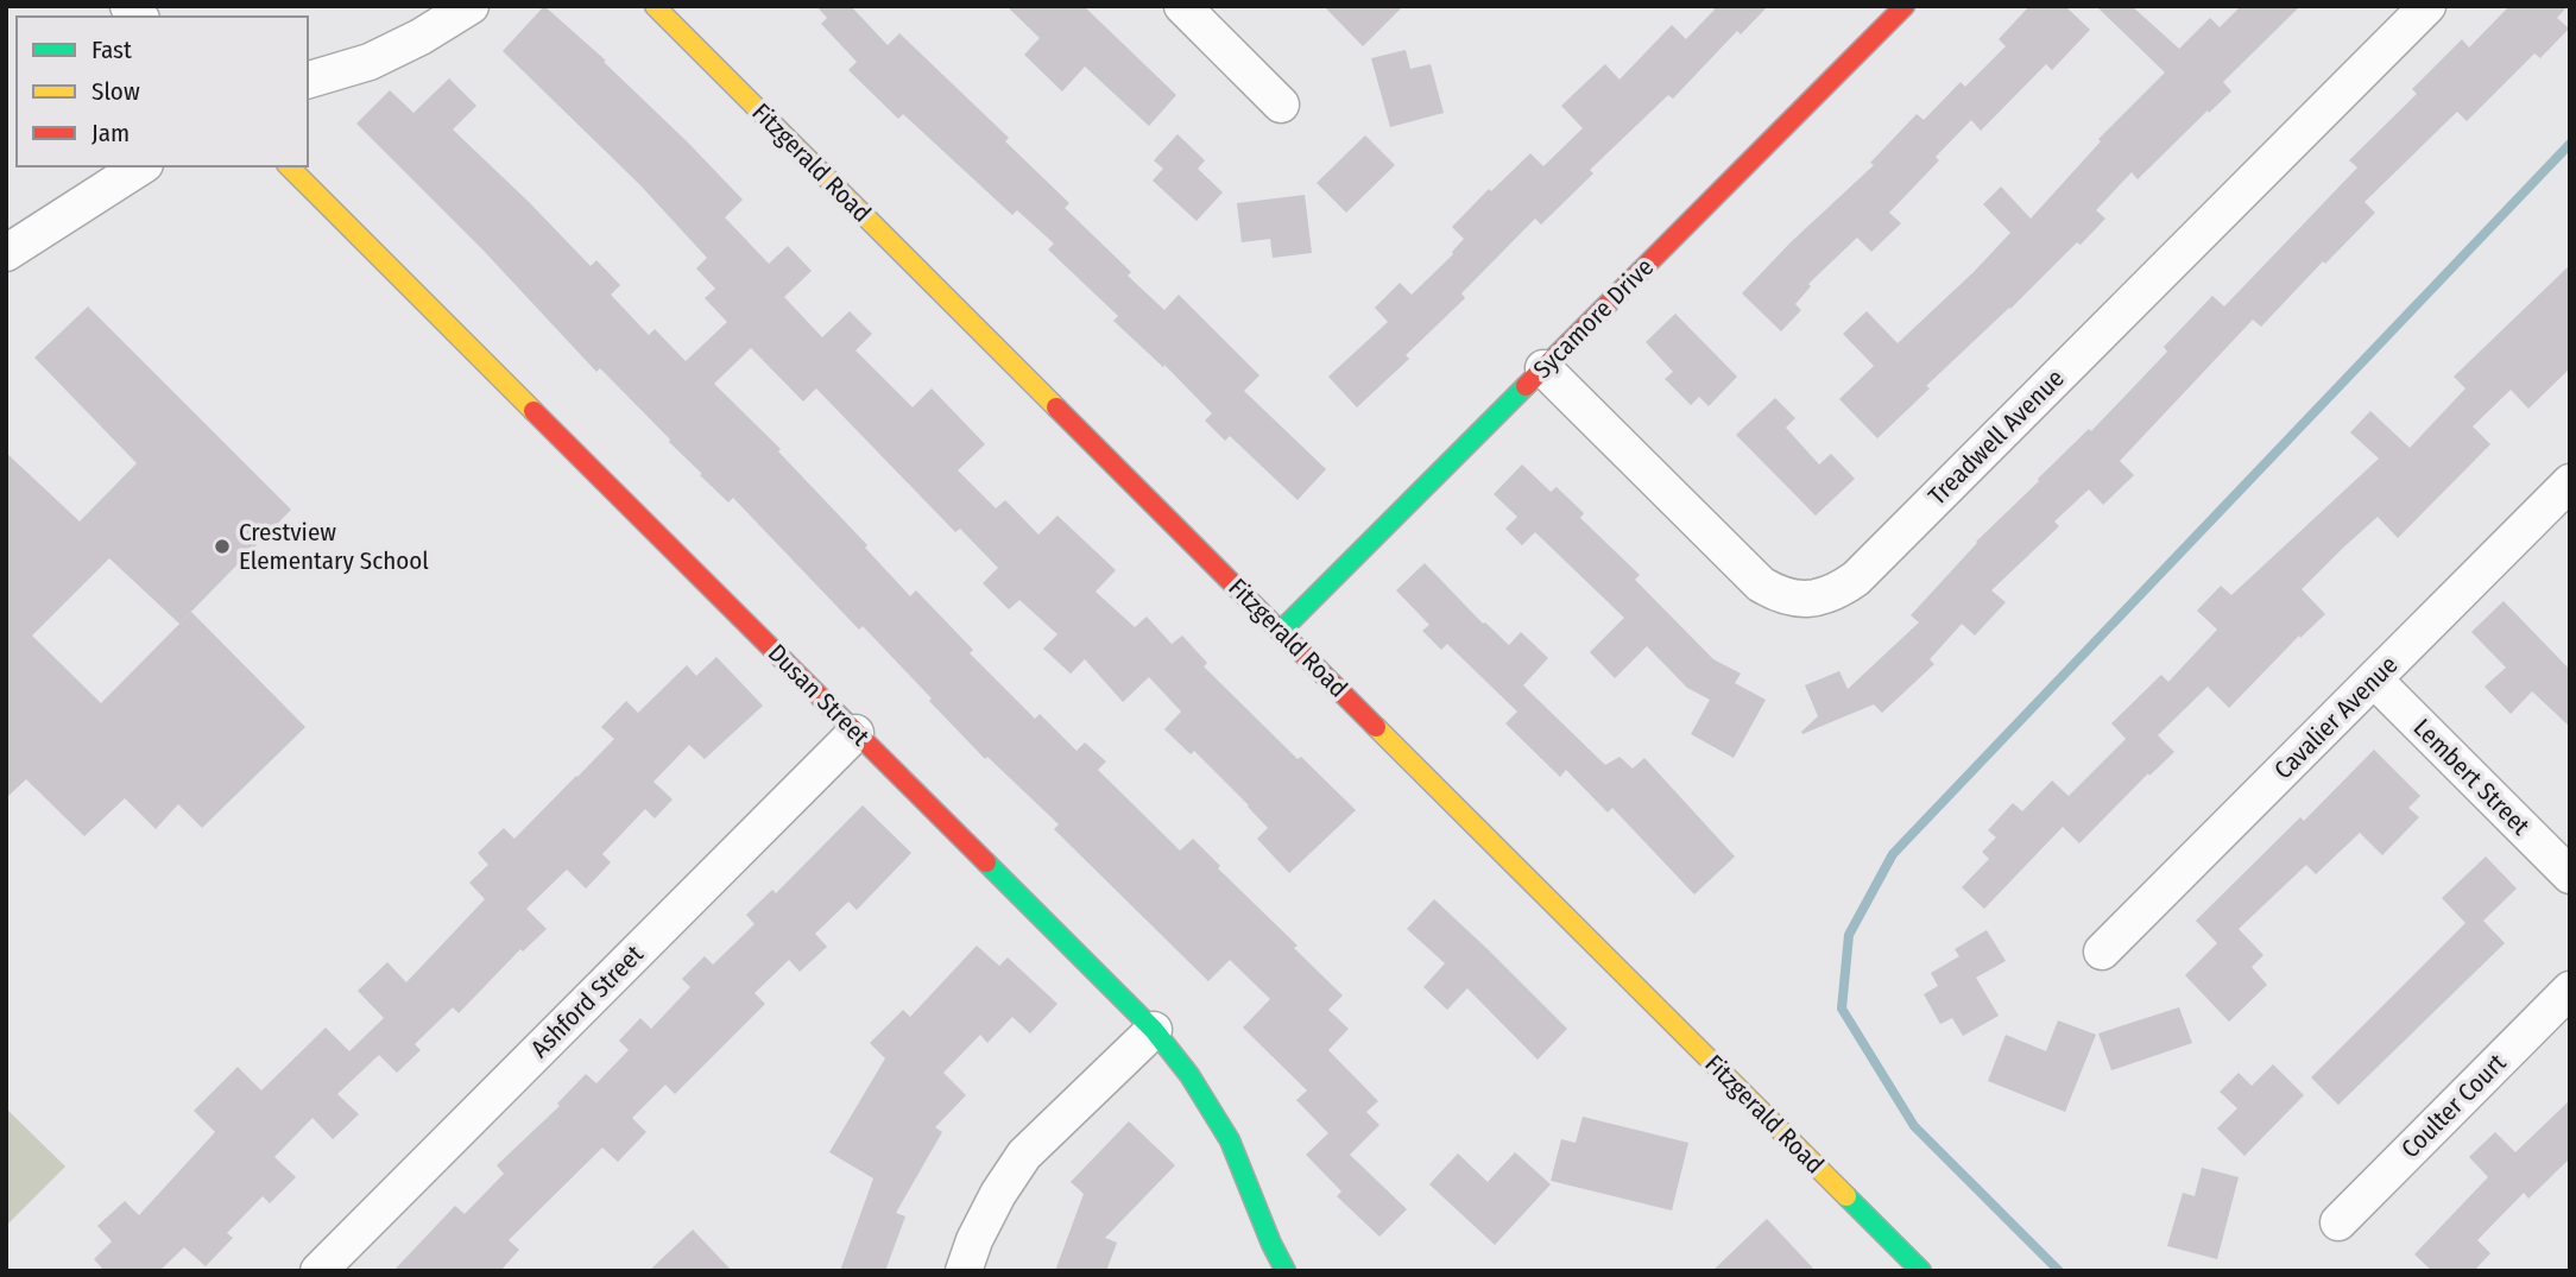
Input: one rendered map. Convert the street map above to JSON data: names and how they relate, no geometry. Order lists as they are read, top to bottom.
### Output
{
  "streets": {
    "main road": ["Fitzgerald Road", "Sycamore Drive", "Dusan Street"],
    "street": [
      "Treadwell Avenue",
      "Cavalier Avenue",
      "Lembert Street",
      "Ashford Street",
      "Coulter Court"
    ]
  },
  "crossings": [
    ["Fitzgerald Road", "Sycamore Drive"],
    ["Sycamore Drive", "Treadwell Avenue"],
    ["Dusan Street", "Ashford Street"],
    ["Cavalier Avenue", "Lembert Street"]
  ],
  "places": ["Crestview Elementary School"],
  "legend": ["Fast", "Slow", "Jam"]
}
